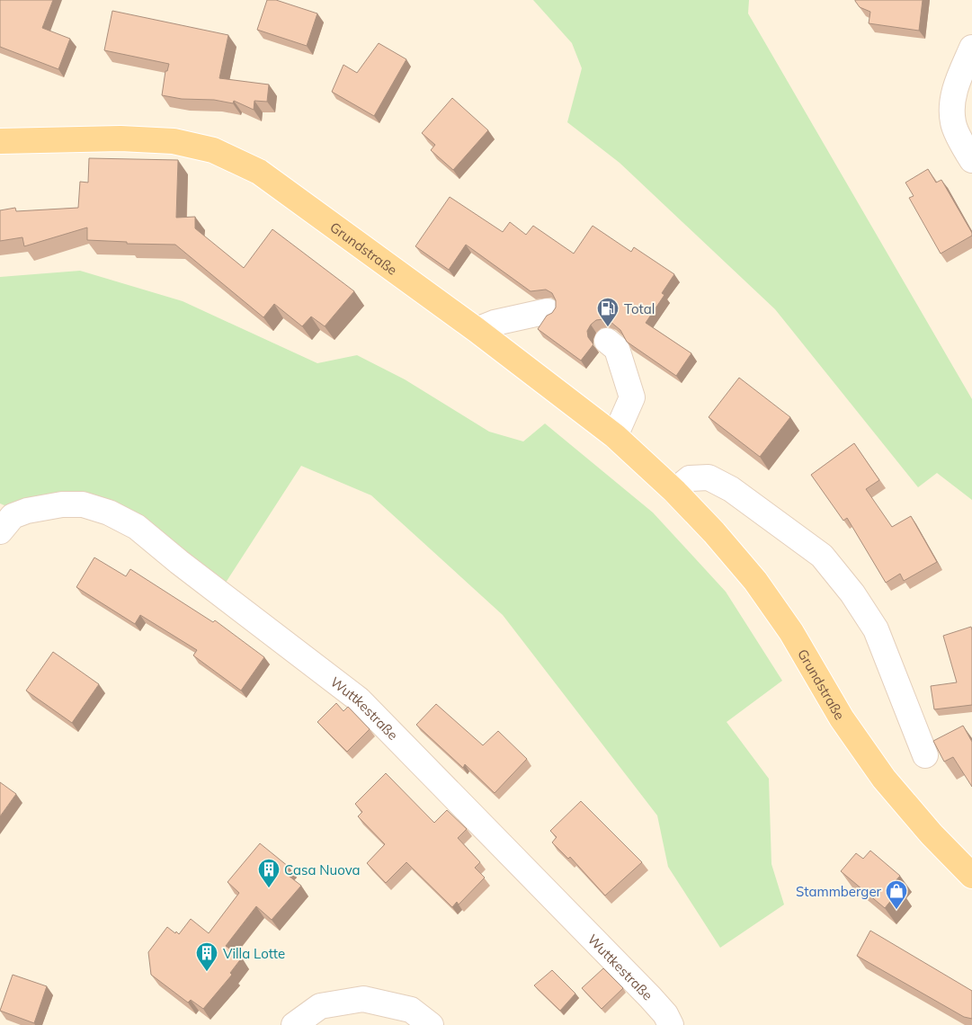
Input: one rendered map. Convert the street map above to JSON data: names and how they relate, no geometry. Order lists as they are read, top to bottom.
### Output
{
  "streets": {
    "main road": ["Grundstraße"],
    "street": ["Wuttkestraße"]
  },
  "places": {
    "fuel station": ["Total"],
    "building": ["Casa Nuova", "Villa Lotte"],
    "shop": ["Stammberger"]
  }
}
